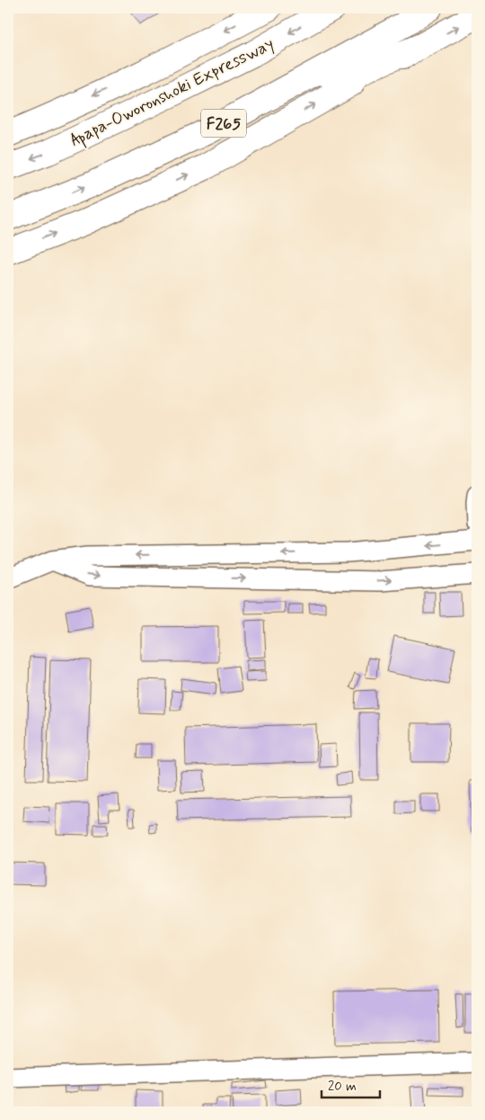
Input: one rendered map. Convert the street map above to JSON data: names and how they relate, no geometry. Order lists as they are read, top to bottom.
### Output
{
  "streets": {
    "main road": ["Apapa-Oworonshoki Expressway", "F265"]
  },
  "scale_bar": "20 m"
}
